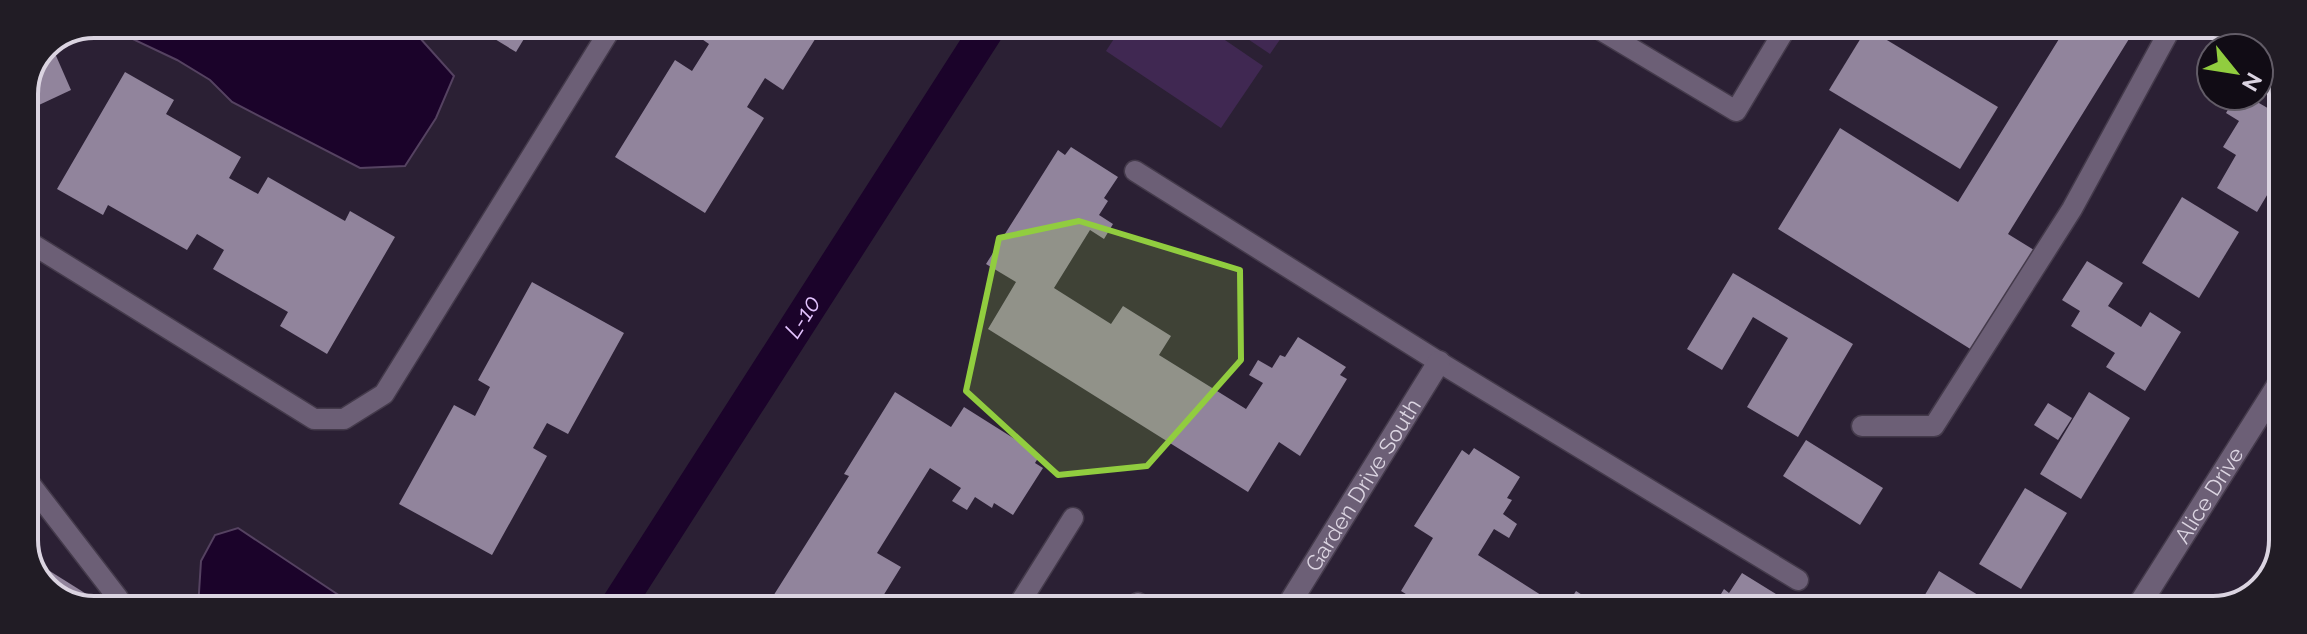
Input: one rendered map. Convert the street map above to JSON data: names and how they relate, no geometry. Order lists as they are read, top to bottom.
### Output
{
  "streets": {
    "street": ["Garden Drive South", "Alice Drive"]
  },
  "water": ["L-10"],
  "north": "bottom right"
}
